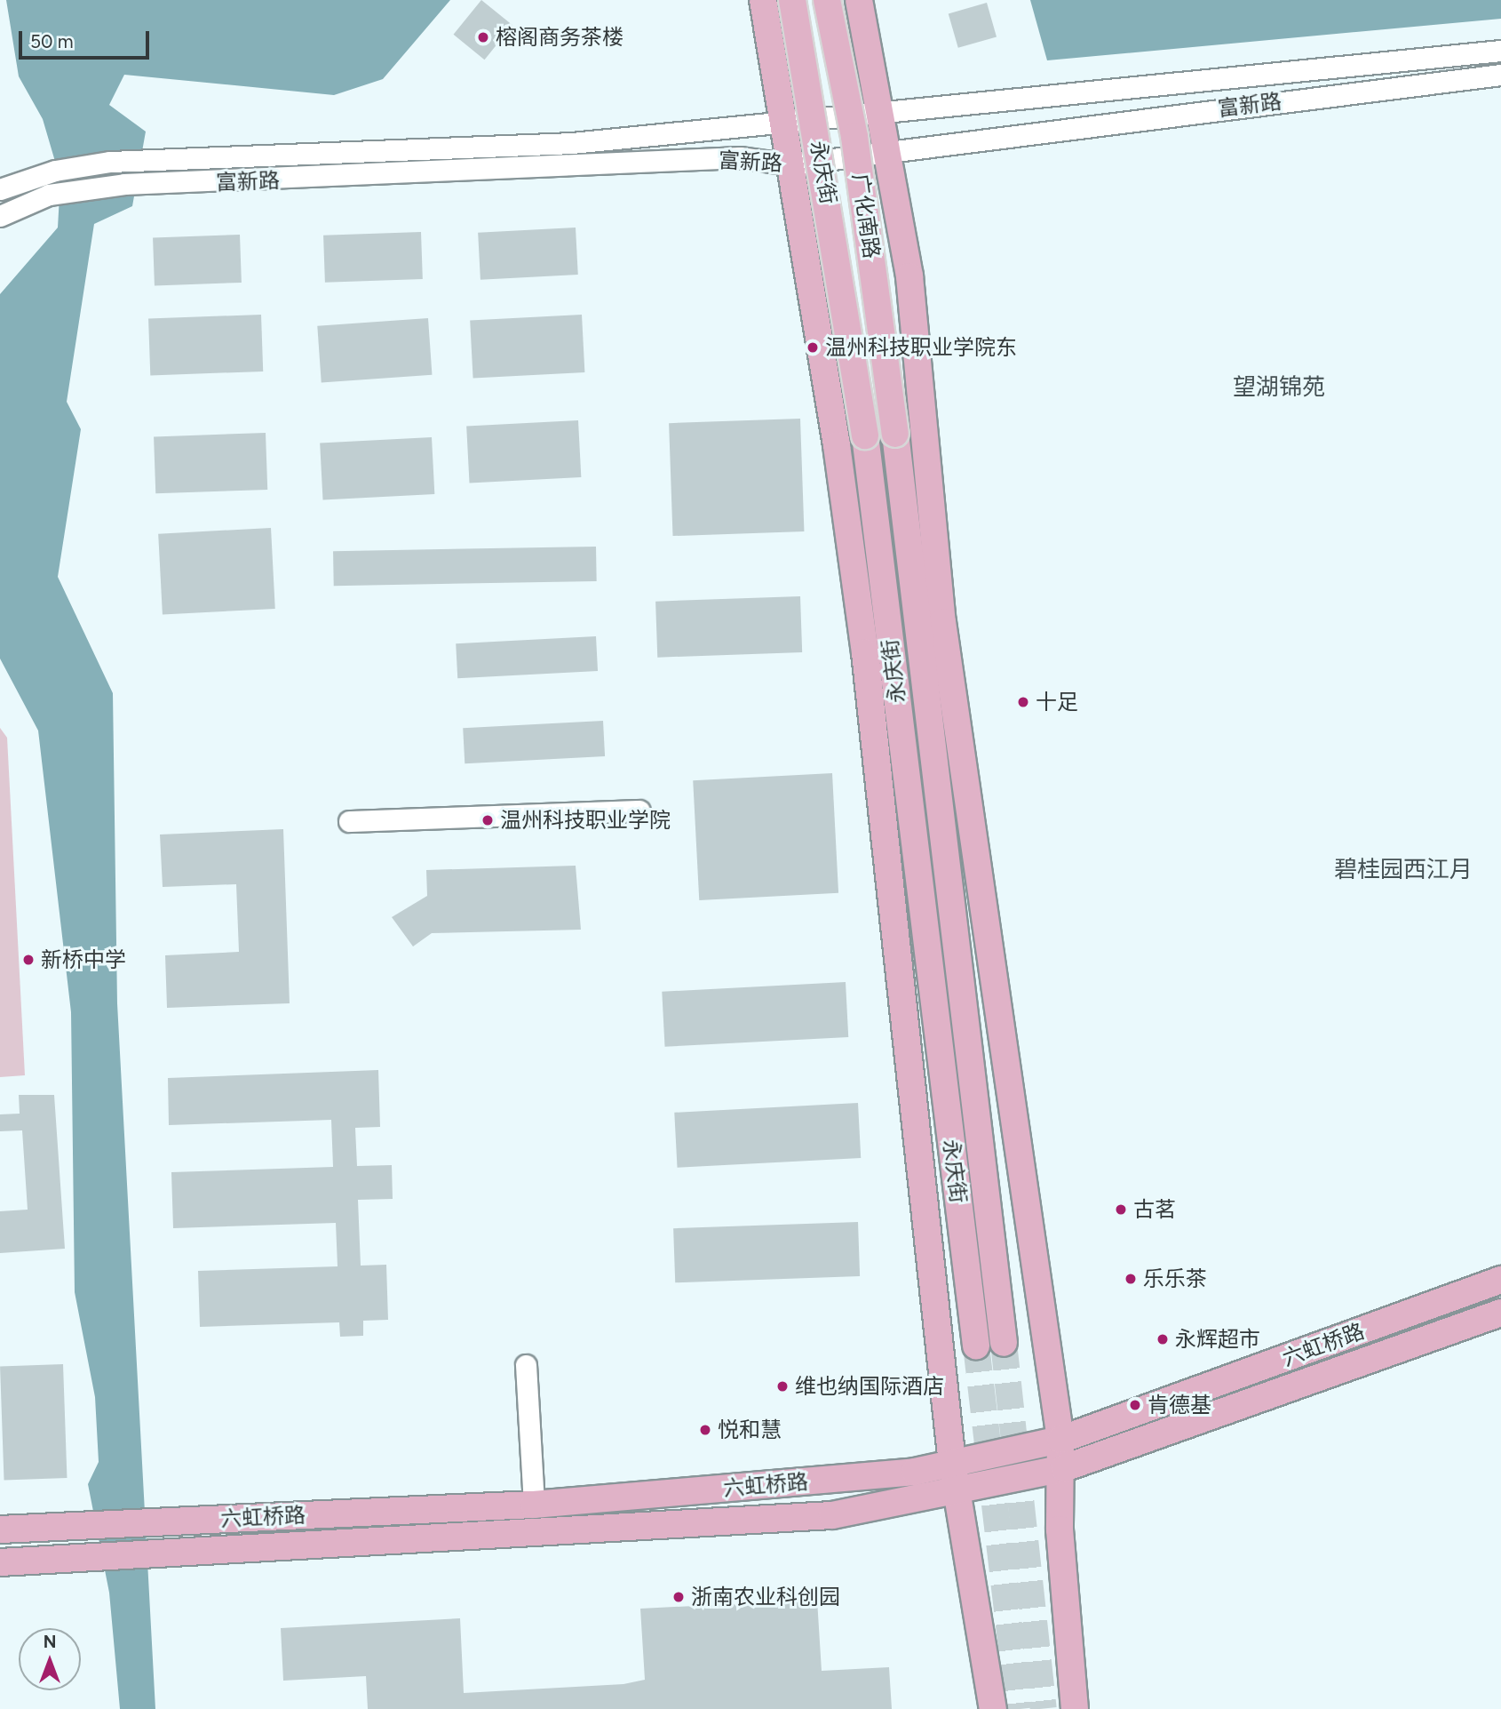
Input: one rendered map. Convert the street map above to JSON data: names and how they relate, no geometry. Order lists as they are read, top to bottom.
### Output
{
  "streets": {
    "main road": ["永庆街", "广化南路", "六虹桥路"],
    "street": ["富新路"]
  },
  "crossings": [
    ["永庆街", "广化南路"]
  ],
  "districts": ["望湖锦苑", "碧桂园西江月"],
  "places": [
    "榕阁商务茶楼",
    "温州科技职业学院东",
    "十足",
    "温州科技职业学院",
    "新桥中学",
    "古茗",
    "乐乐茶",
    "永辉超市",
    "维也纳国际酒店",
    "肯德基",
    "悦和慧",
    "浙南农业科创园"
  ],
  "scale_bar": "50 m",
  "north": "top"
}
